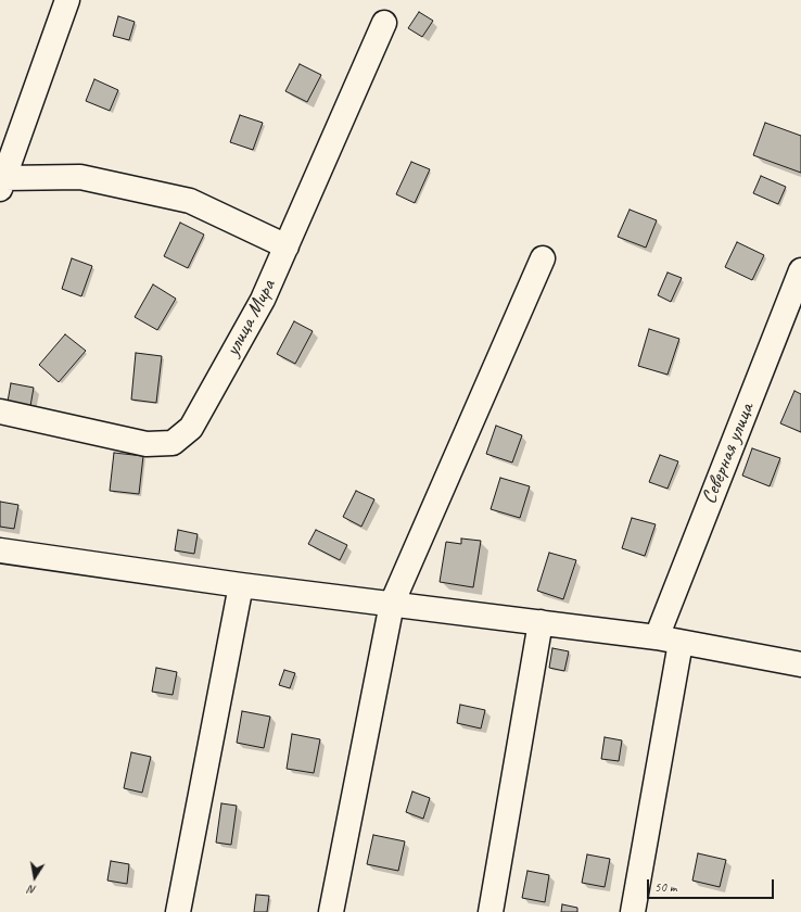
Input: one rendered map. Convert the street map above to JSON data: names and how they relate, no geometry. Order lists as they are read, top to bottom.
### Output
{
  "streets": {
    "street": ["улица Мира", "Северная улица"]
  },
  "scale_bar": "50 m",
  "north": "bottom"
}
